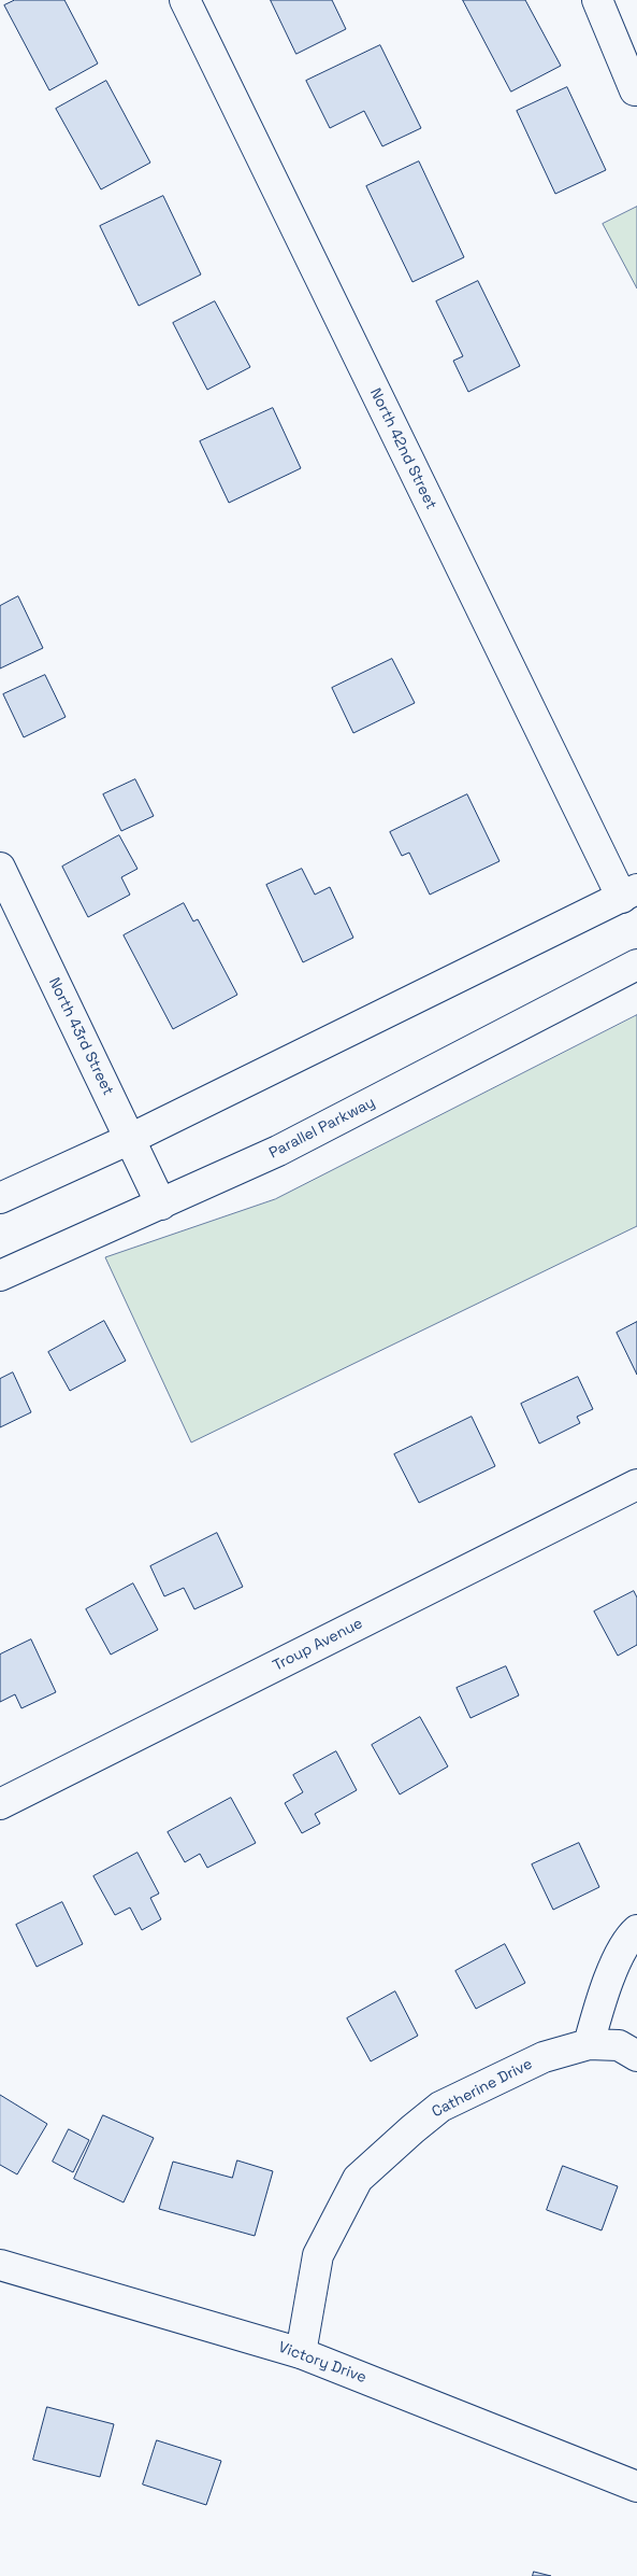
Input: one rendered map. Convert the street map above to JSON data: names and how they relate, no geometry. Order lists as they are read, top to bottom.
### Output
{
  "streets": {
    "street": [
      "North 42nd Street",
      "North 43rd Street",
      "Parallel Parkway",
      "Troup Avenue",
      "Catherine Drive",
      "Victory Drive"
    ]
  },
  "crossings": [
    ["North 43rd Street", "Parallel Parkway"],
    ["Catherine Drive", "Victory Drive"]
  ]
}
